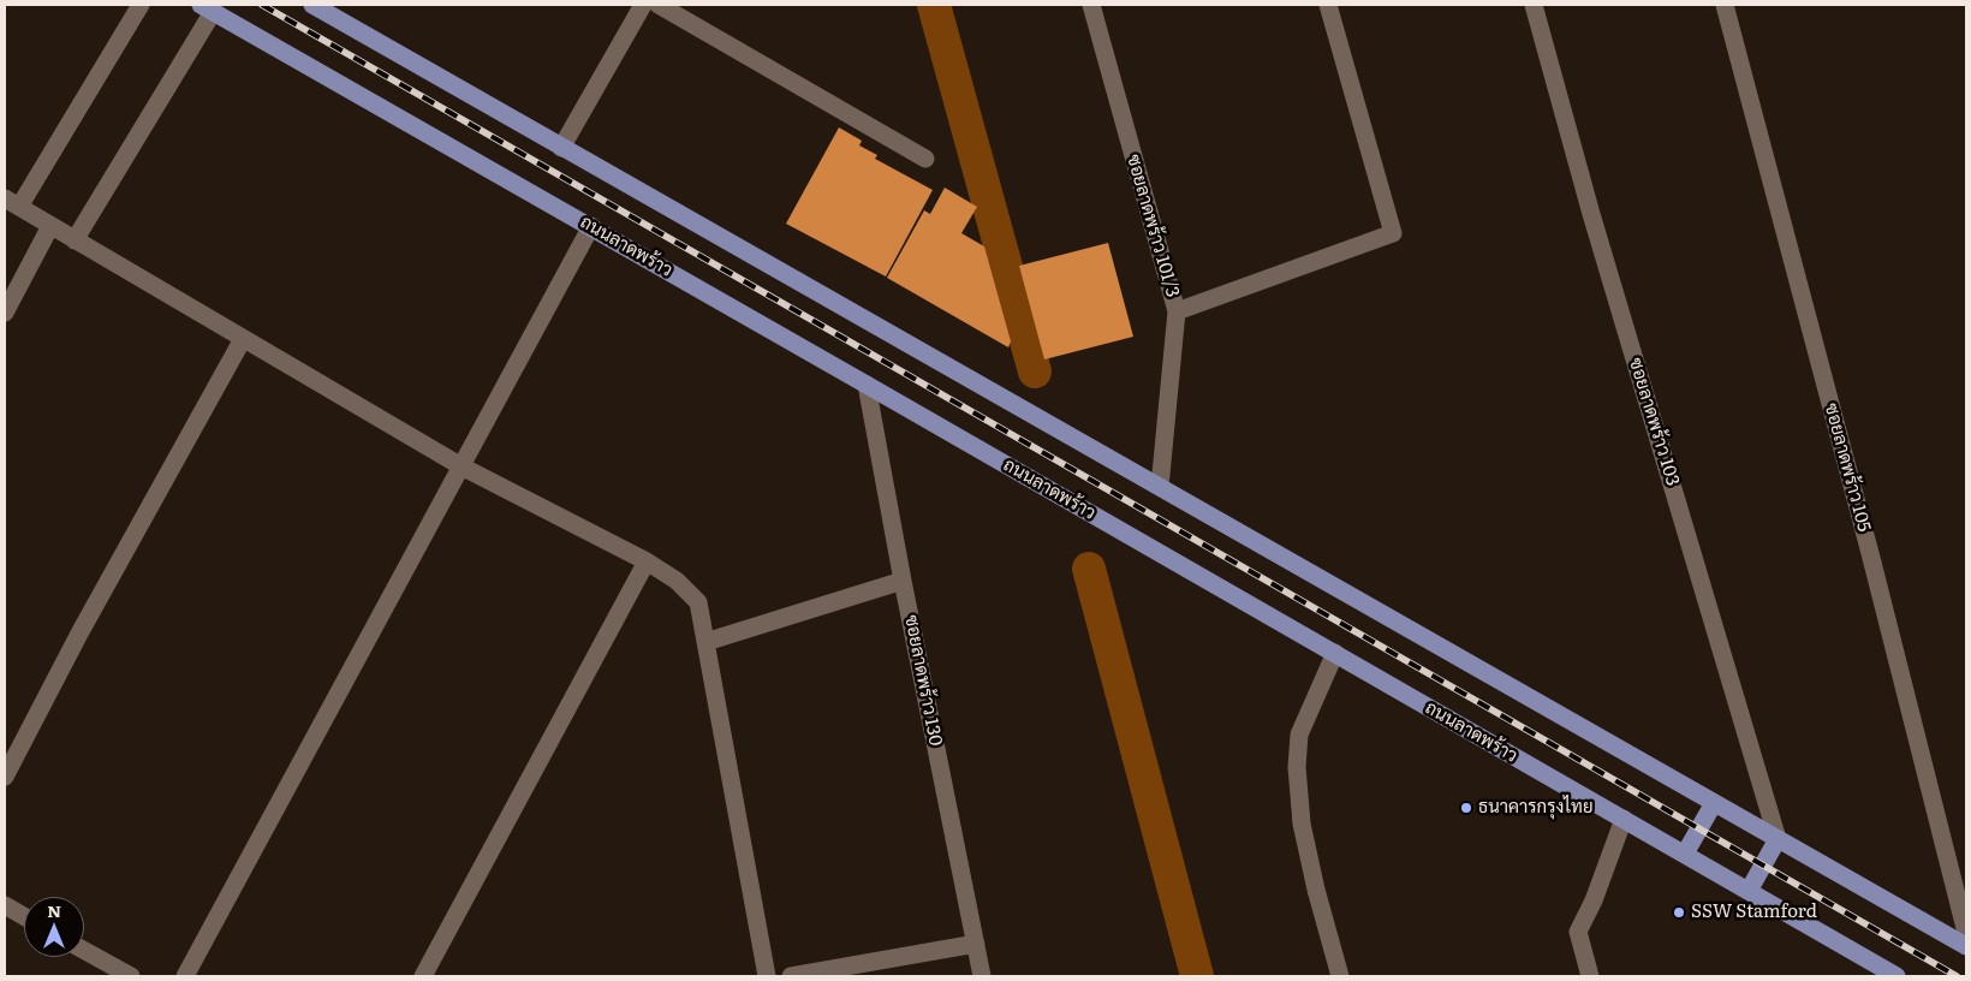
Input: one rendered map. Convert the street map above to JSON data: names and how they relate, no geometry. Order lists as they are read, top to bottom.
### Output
{
  "streets": {
    "main road": ["ถนนลาดพร้าว"],
    "street": [
      "ซอยลาดพร้าว 101/3",
      "ซอยลาดพร้าว 103",
      "ซอยลาดพร้าว 105",
      "ซอยลาดพร้าว 130"
    ]
  },
  "crossings": [
    ["ถนนลาดพร้าว", "ซอยลาดพร้าว 130"]
  ],
  "places": ["ธนาคารกรุงไทย", "SSW Stamford"],
  "north": "top"
}
